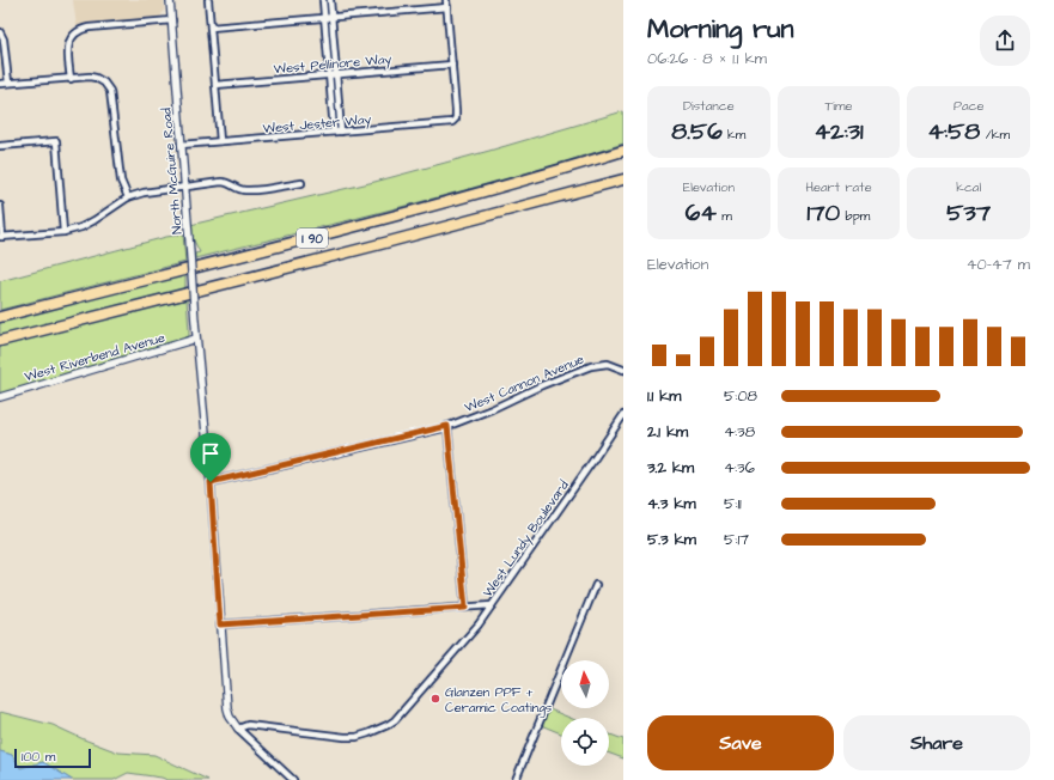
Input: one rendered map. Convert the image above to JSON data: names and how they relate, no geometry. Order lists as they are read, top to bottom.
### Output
{
  "streets": {
    "highway": ["I 90"],
    "street": [
      "West Pellinore Way",
      "West Jester Way",
      "North McGuire Road",
      "West Riverbend Avenue",
      "West Cannon Avenue",
      "West Lundy Boulevard"
    ]
  },
  "crossings": [
    ["West Pellinore Way", "West Jester Way"],
    ["West Jester Way", "North McGuire Road"],
    ["North McGuire Road", "West Riverbend Avenue"],
    ["North McGuire Road", "West Cannon Avenue"],
    ["North McGuire Road", "West Lundy Boulevard"]
  ],
  "places": ["Glanzen PPF + Ceramic Coatings"],
  "scale_bar": "100 m",
  "north": "top",
  "page": {
    "heading": ["Morning run", "06:26 · 8 × 1.1 km"],
    "stats": [
      ["Distance", "8.56 km"],
      ["Time", "42:31"],
      ["Pace", "4:58 /km"],
      ["Elevation", "64 m"],
      ["Heart rate", "170 bpm"],
      ["kcal", "537"]
    ],
    "chart": ["Elevation", "40–47 m"],
    "list": [
      {
        "name": "1.1 km",
        "note": "5:08"
      },
      {
        "name": "2.1 km",
        "note": "4:38"
      },
      {
        "name": "3.2 km",
        "note": "4:36"
      },
      {
        "name": "4.3 km",
        "note": "5:11"
      },
      {
        "name": "5.3 km",
        "note": "5:17"
      }
    ],
    "buttons": ["Save", "Share"],
    "scale": "100 m"
  }
}
